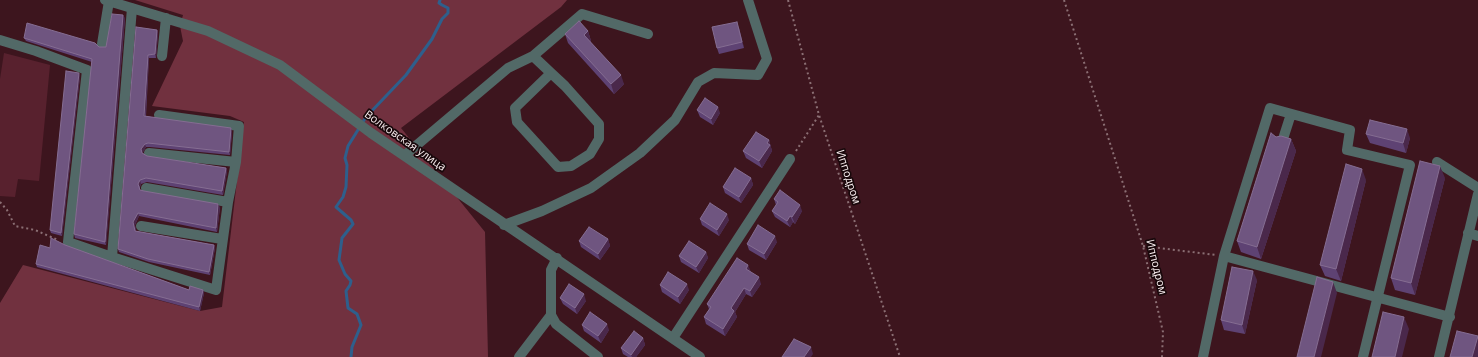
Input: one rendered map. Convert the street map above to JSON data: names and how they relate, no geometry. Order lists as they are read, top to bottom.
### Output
{
  "streets": {
    "street": ["Волковская улица"],
    "path": ["Ипподром"]
  }
}
